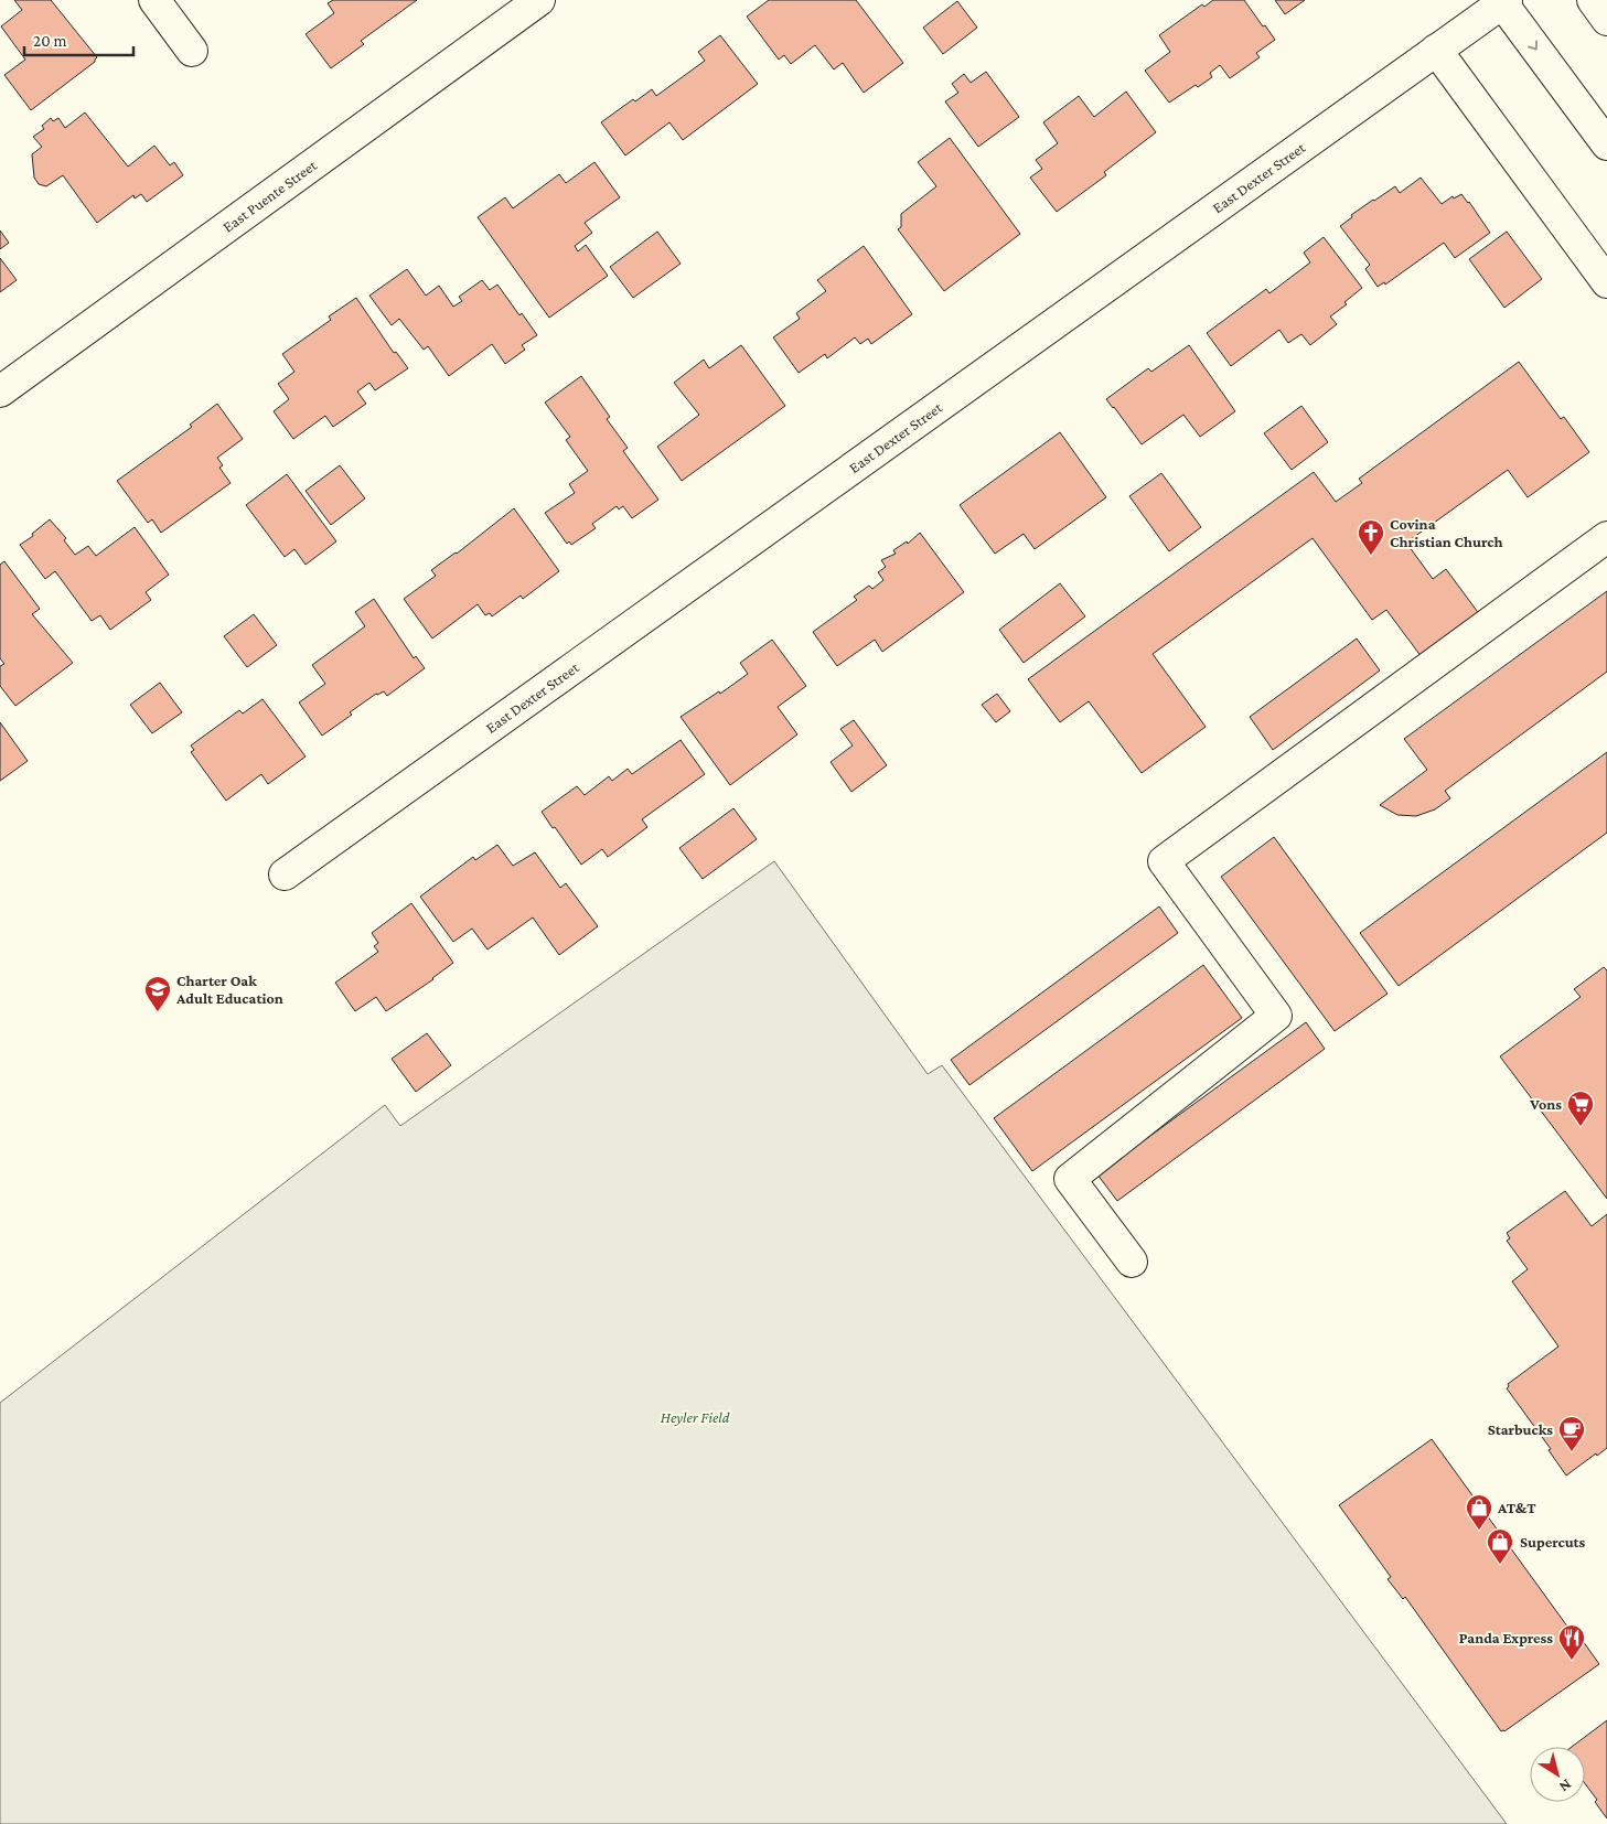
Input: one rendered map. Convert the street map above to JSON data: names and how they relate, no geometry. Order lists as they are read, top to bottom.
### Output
{
  "streets": {
    "street": ["East Dexter Street", "East Puente Street"]
  },
  "parks": ["Heyler Field"],
  "places": {
    "church": ["Covina Christian Church"],
    "school or university": ["Charter Oak Adult Education"],
    "supermarket": ["Vons"],
    "cafe": ["Starbucks"],
    "shop": ["AT&T", "Supercuts"],
    "restaurant": ["Panda Express"]
  },
  "scale_bar": "20 m",
  "north": "bottom right"
}
